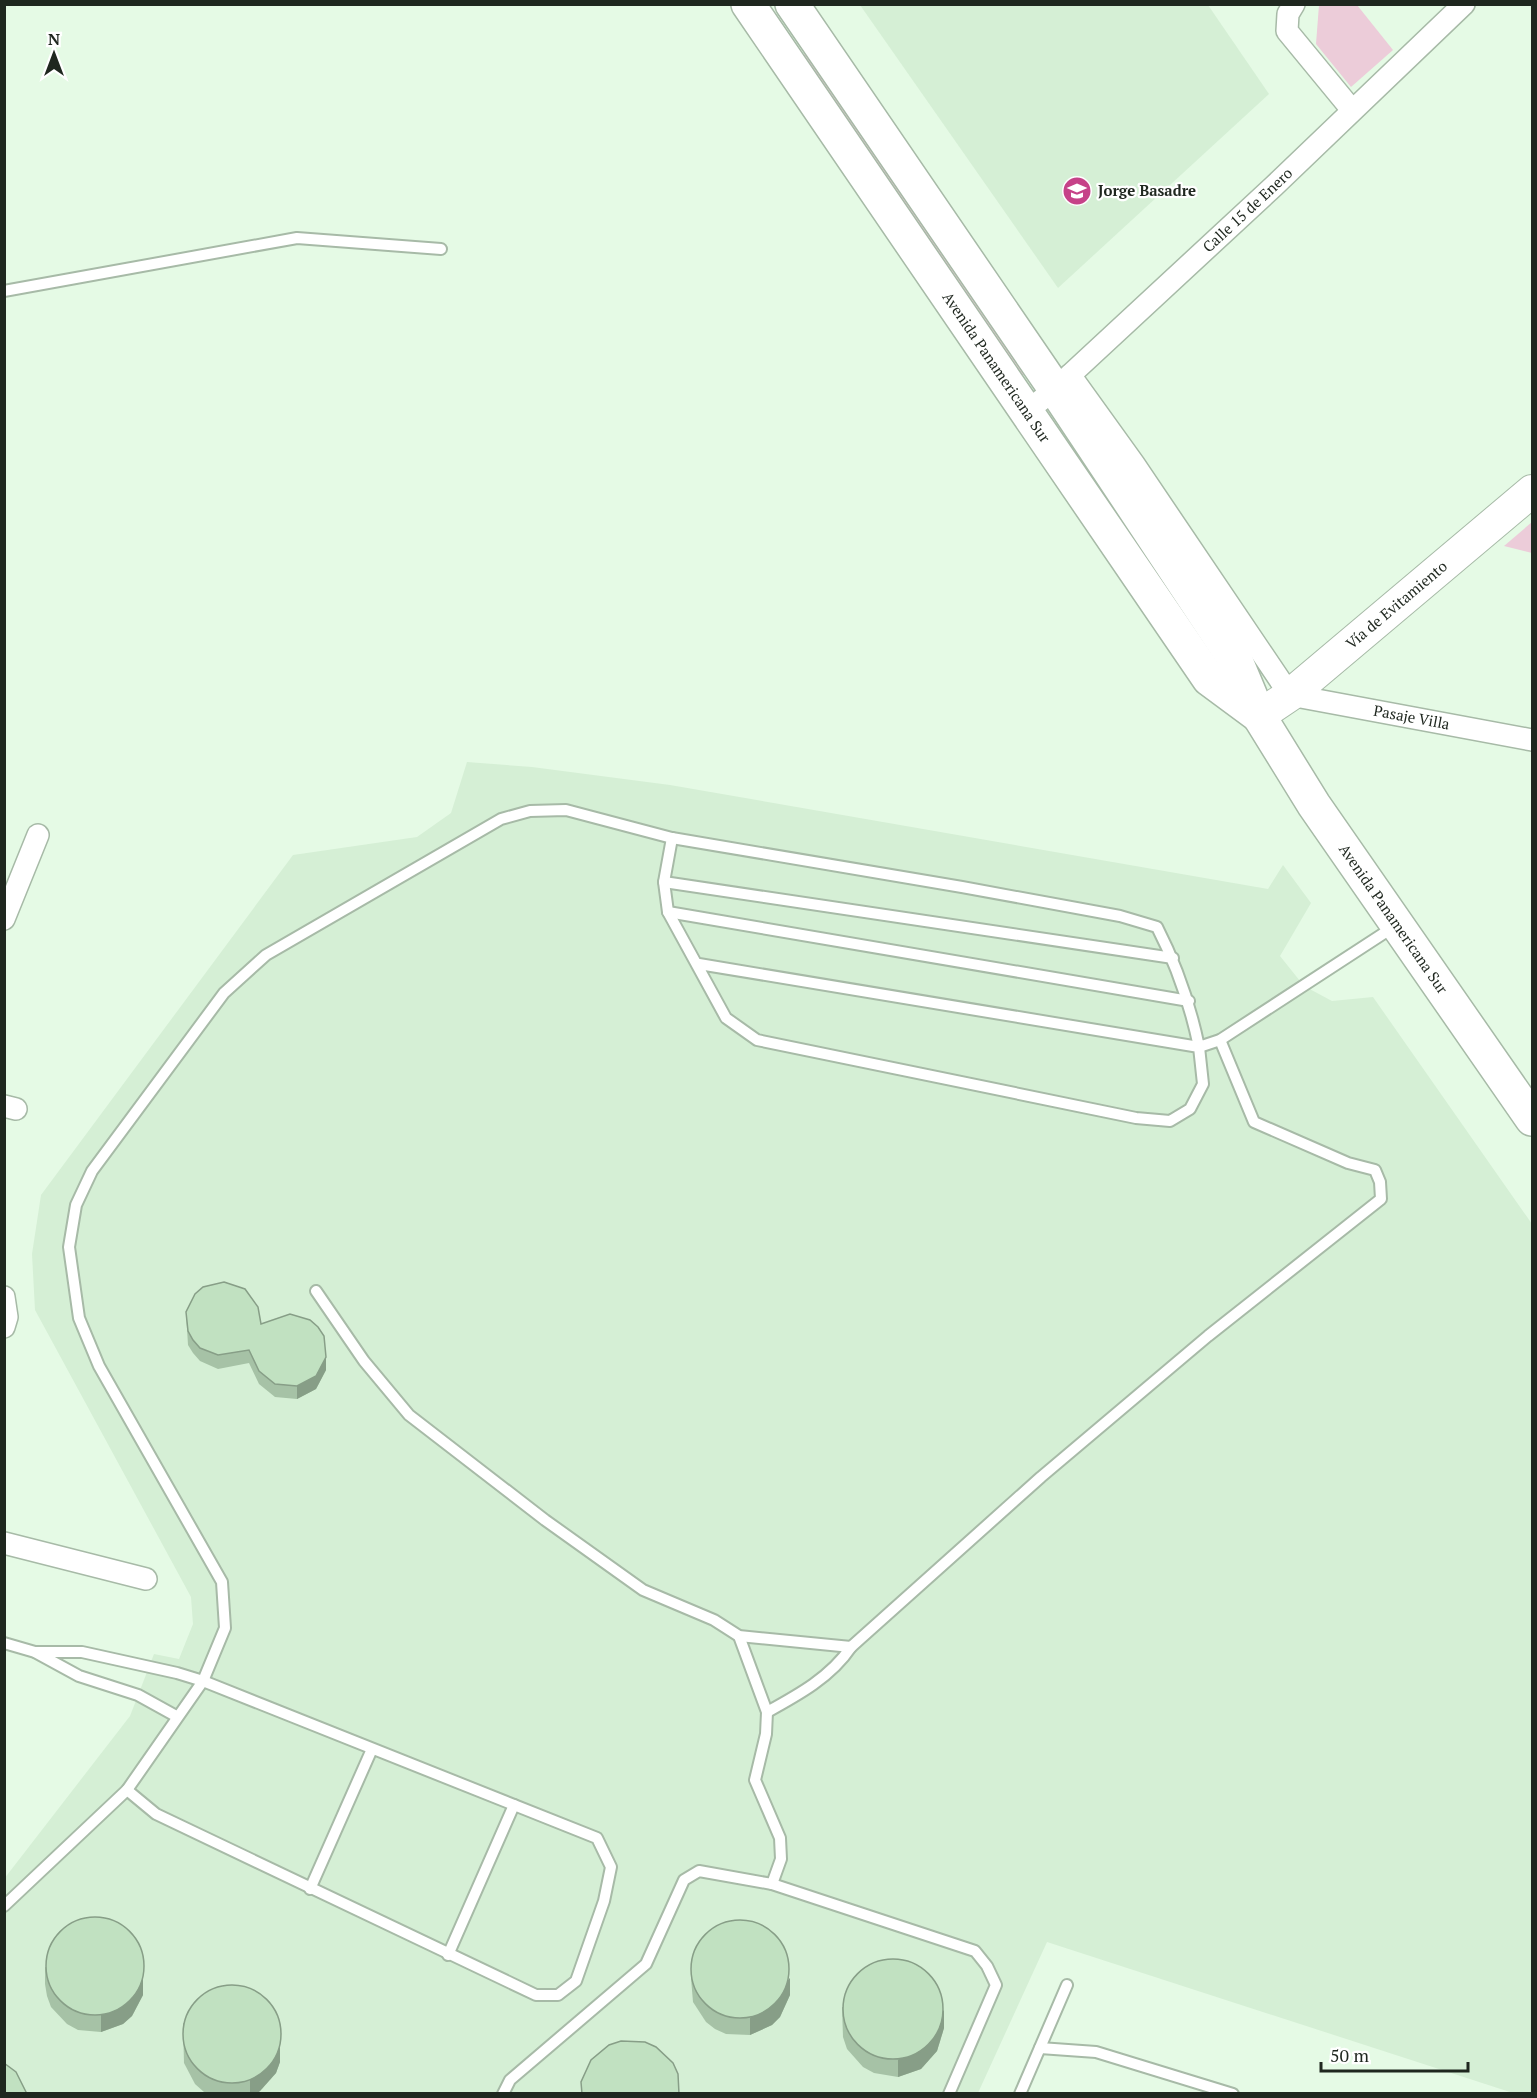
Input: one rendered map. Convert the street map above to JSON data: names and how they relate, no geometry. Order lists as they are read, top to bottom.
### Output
{
  "streets": {
    "main road": ["Avenida Panamericana Sur", "Vía de Evitamiento"],
    "street": ["Calle 15 de Enero", "Pasaje Villa"]
  },
  "crossings": [
    ["Calle 15 de Enero", "Avenida Panamericana Sur"],
    ["Avenida Panamericana Sur", "Vía de Evitamiento"],
    ["Avenida Panamericana Sur", "Pasaje Villa"],
    ["Vía de Evitamiento", "Pasaje Villa"]
  ],
  "places": {
    "school or university": ["Jorge Basadre"]
  },
  "scale_bar": "50 m",
  "north": "top"
}
